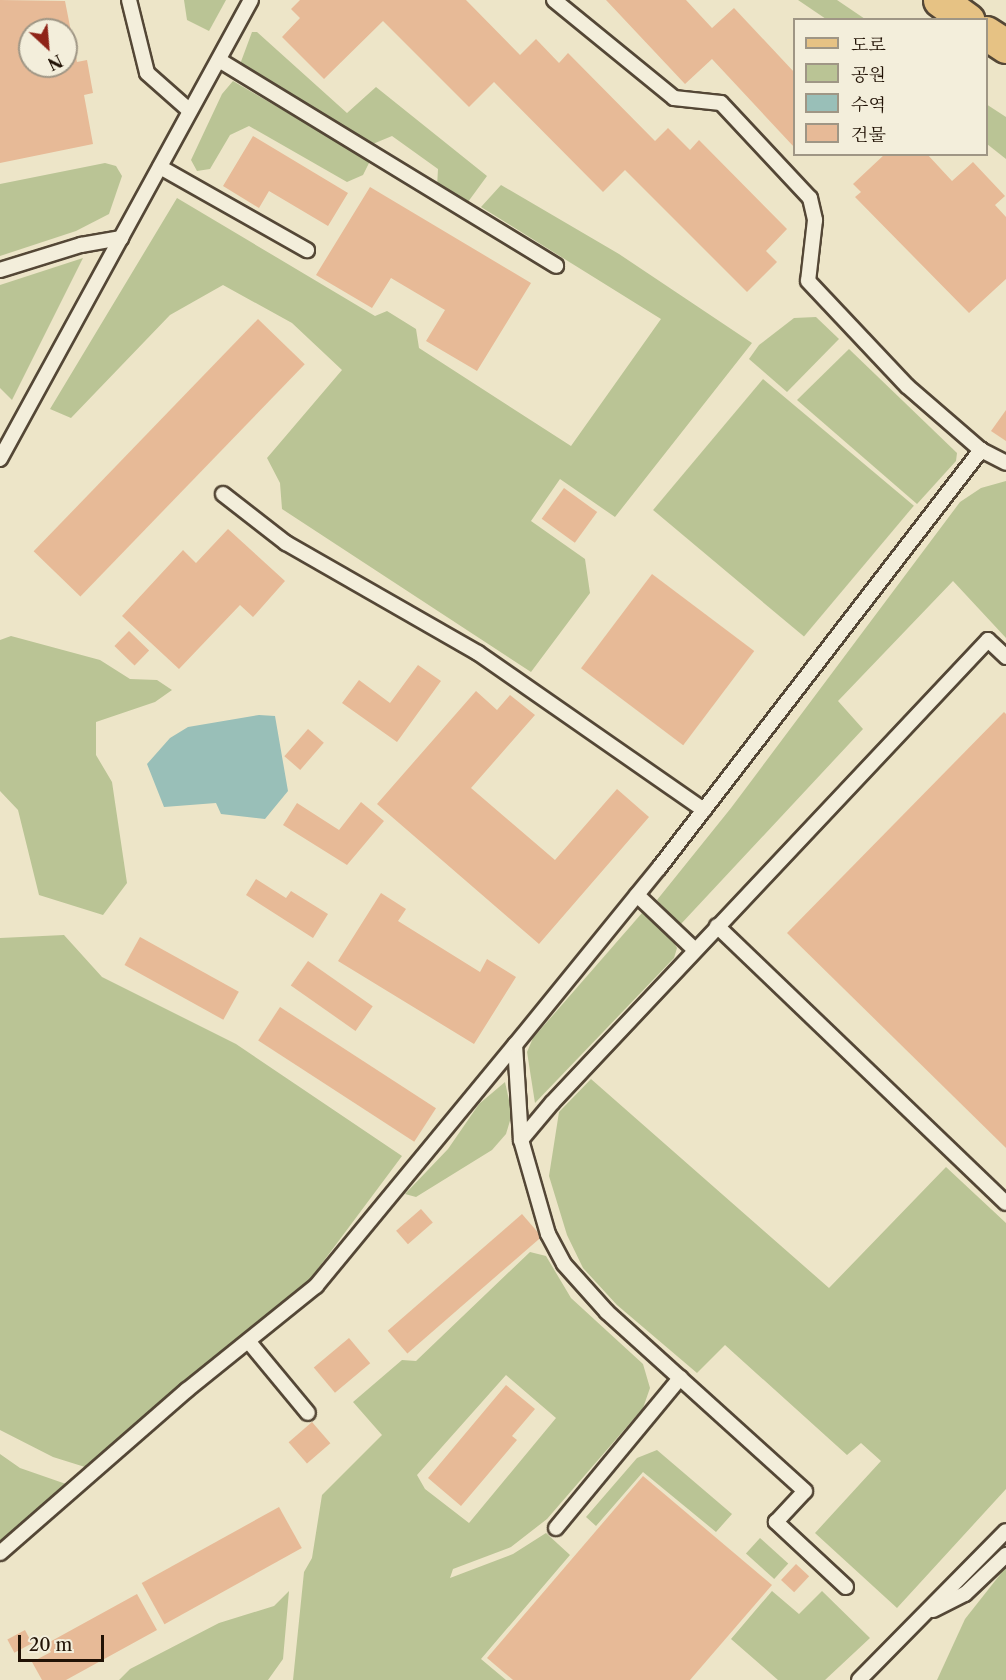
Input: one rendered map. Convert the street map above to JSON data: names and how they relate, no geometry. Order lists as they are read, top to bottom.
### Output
{
  "legend": [
    "도로",
    "공원",
    "수역",
    "건물"
  ],
  "scale_bar": "20 m",
  "north": "bottom right"
}
